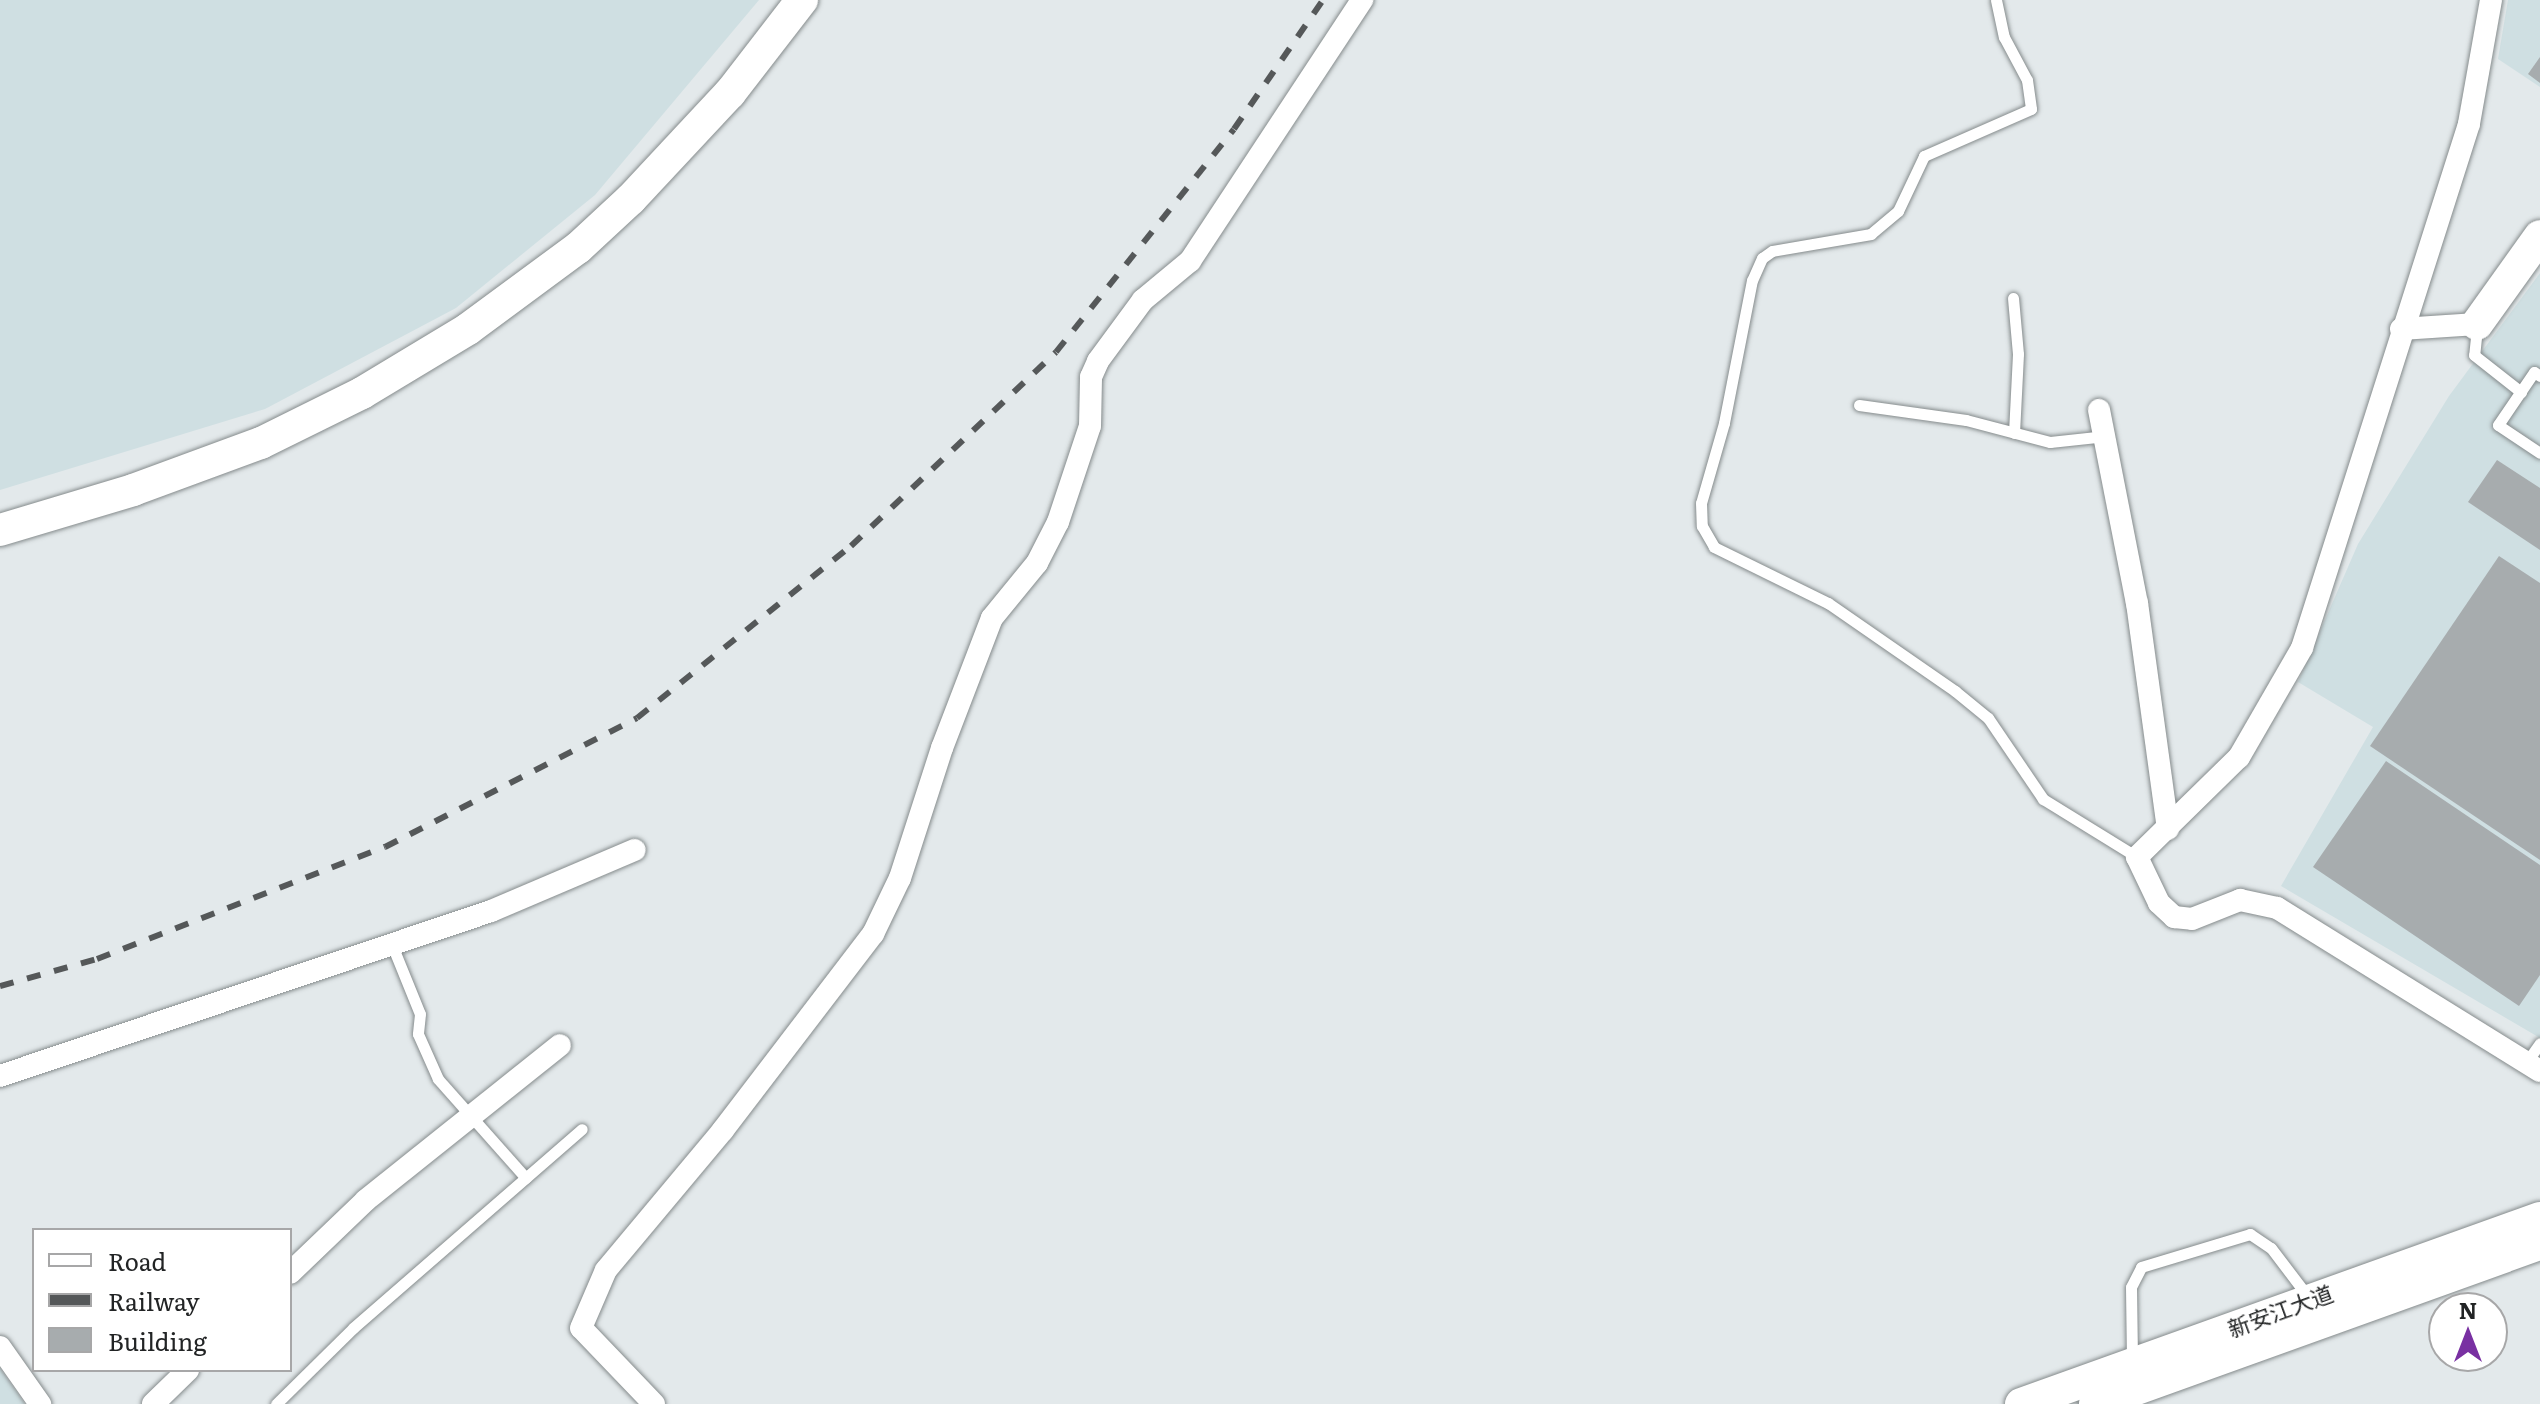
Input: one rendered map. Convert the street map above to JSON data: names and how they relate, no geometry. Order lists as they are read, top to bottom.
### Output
{
  "streets": {
    "street": ["新安江大道"]
  },
  "legend": ["Road", "Railway", "Building"],
  "north": "top"
}
